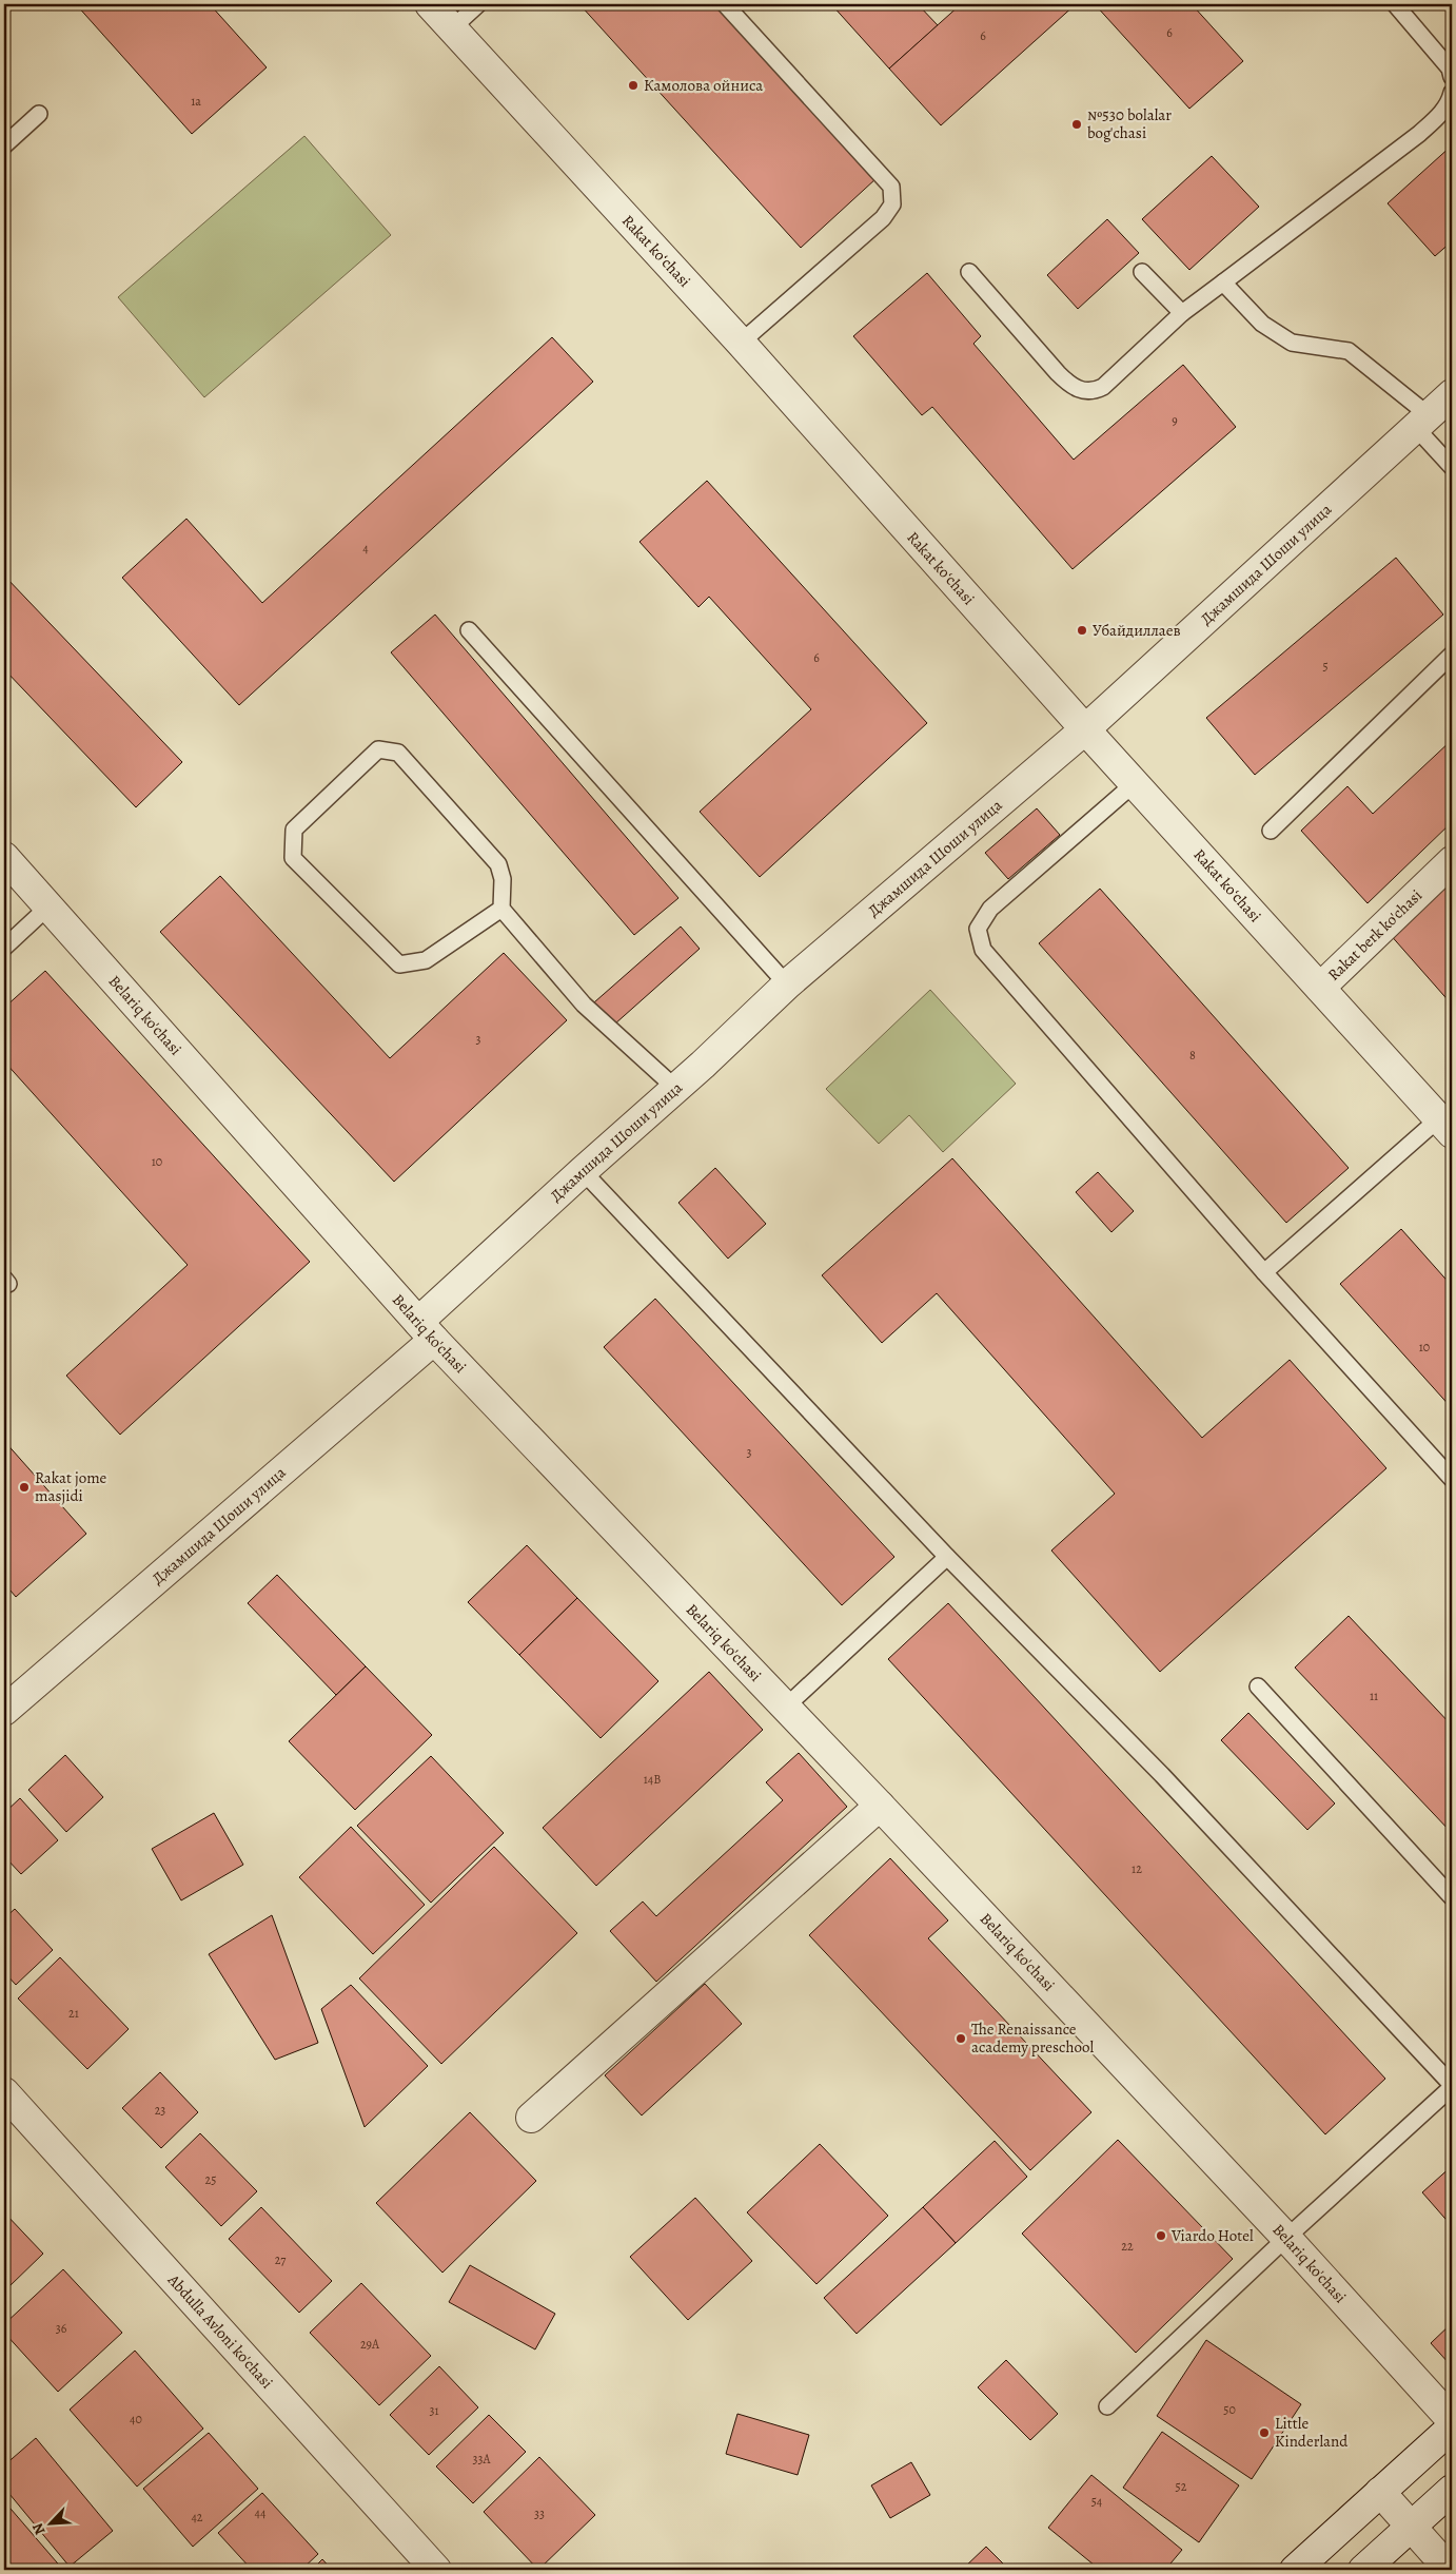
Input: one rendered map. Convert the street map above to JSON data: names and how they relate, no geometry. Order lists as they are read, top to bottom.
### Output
{
  "streets": {
    "street": [
      "Rakat koʻchasi",
      "Джамшида Шоши улица",
      "Rakat berk ko'chasi",
      "Belariq ko'chasi",
      "Abdulla Avloni ko'chasi"
    ]
  },
  "crossings": [
    ["Rakat koʻchasi", "Джамшида Шоши улица"],
    ["Rakat koʻchasi", "Rakat berk ko'chasi"],
    ["Джамшида Шоши улица", "Belariq ko'chasi"]
  ],
  "places": [
    "Камолова ойниса",
    "№530 bolalar bog'chasi",
    "Убайдиллаев",
    "Rakat jome masjidi",
    "The Renaissance academy preschool",
    "Viardo Hotel",
    "Little Kinderland"
  ],
  "house_numbers": [
    "6",
    "6",
    "1a",
    "9",
    "4",
    "6",
    "5",
    "3",
    "8",
    "10",
    "10",
    "3",
    "11",
    "14B",
    "12",
    "21",
    "23",
    "25",
    "22",
    "27",
    "36",
    "29A",
    "50",
    "31",
    "40",
    "33A",
    "52",
    "54",
    "44",
    "33",
    "42"
  ],
  "north": "bottom left"
}
